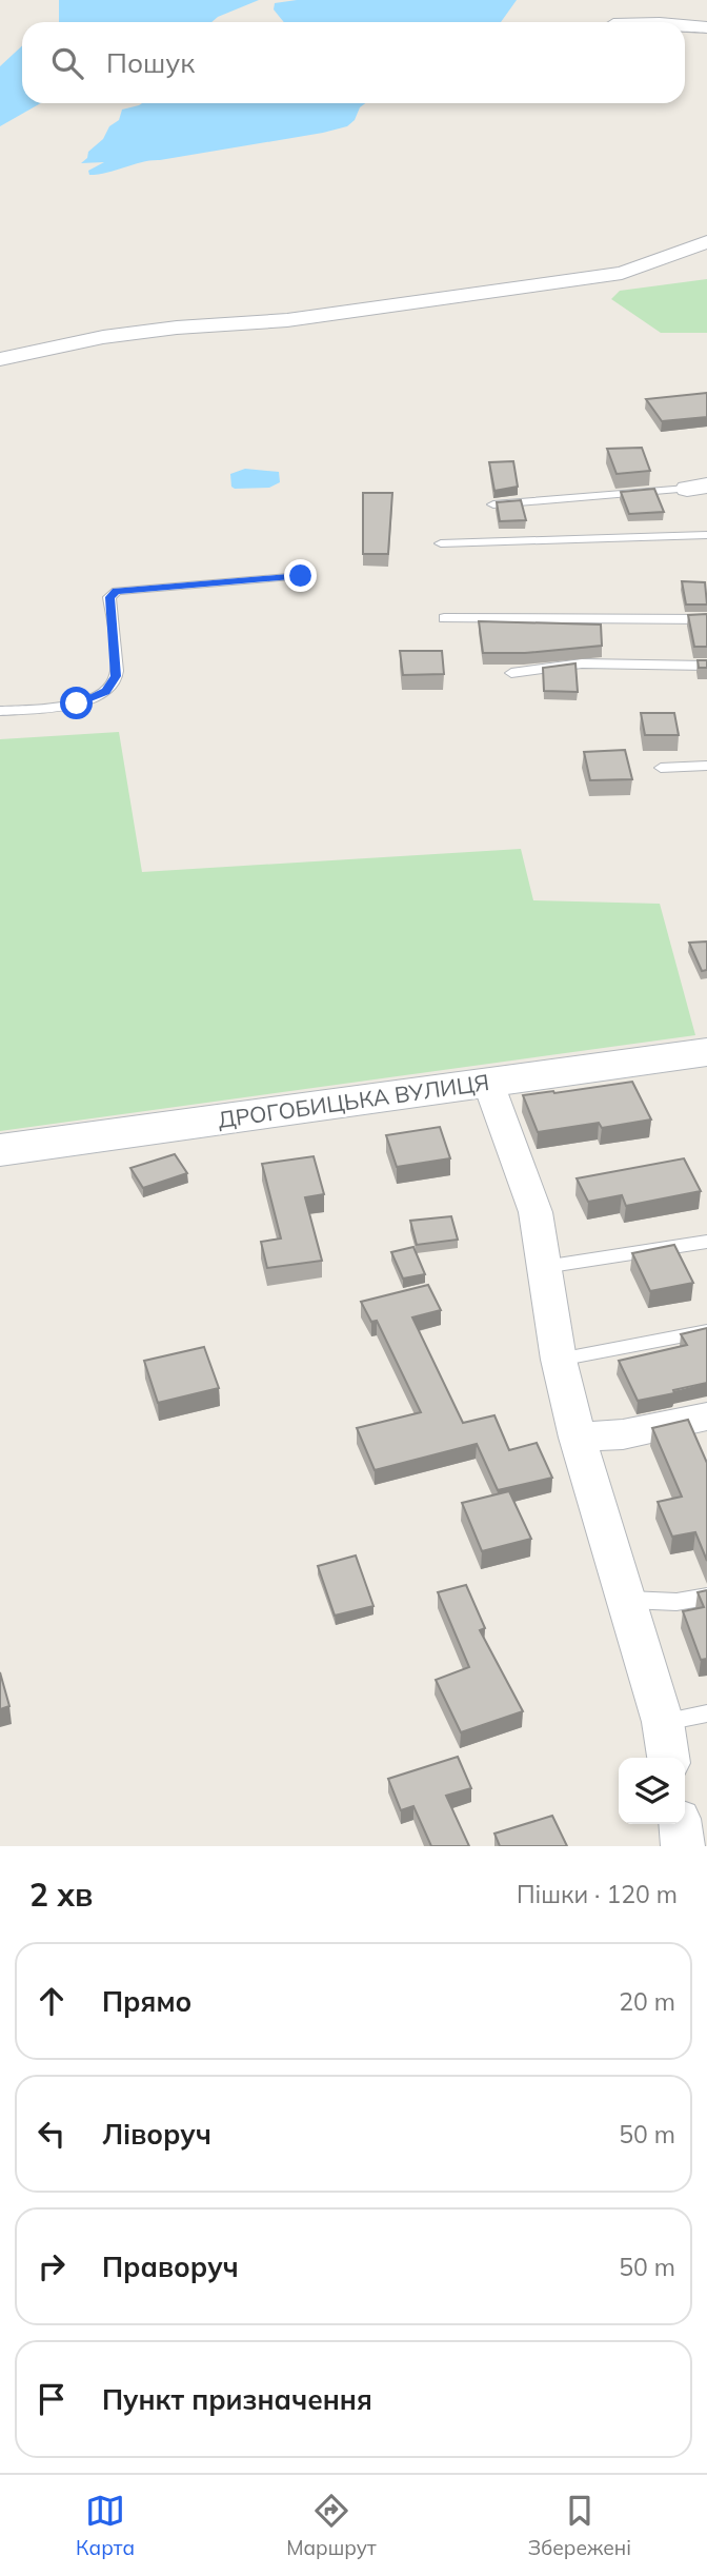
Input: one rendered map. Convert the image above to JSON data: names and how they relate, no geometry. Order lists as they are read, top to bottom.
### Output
{
  "streets": {
    "street": ["ДРОГОБИЦЬКА ВУЛИЦЯ"]
  },
  "page": {
    "search": "Пошук",
    "heading": ["2 хв", "Пішки · 120 m"],
    "list": [
      ["Прямо", "20 m"],
      ["Ліворуч", "50 m"],
      ["Праворуч", "50 m"],
      "Пункт призначення"
    ],
    "nav": ["Карта", "Маршрут", "Збережені"]
  }
}
